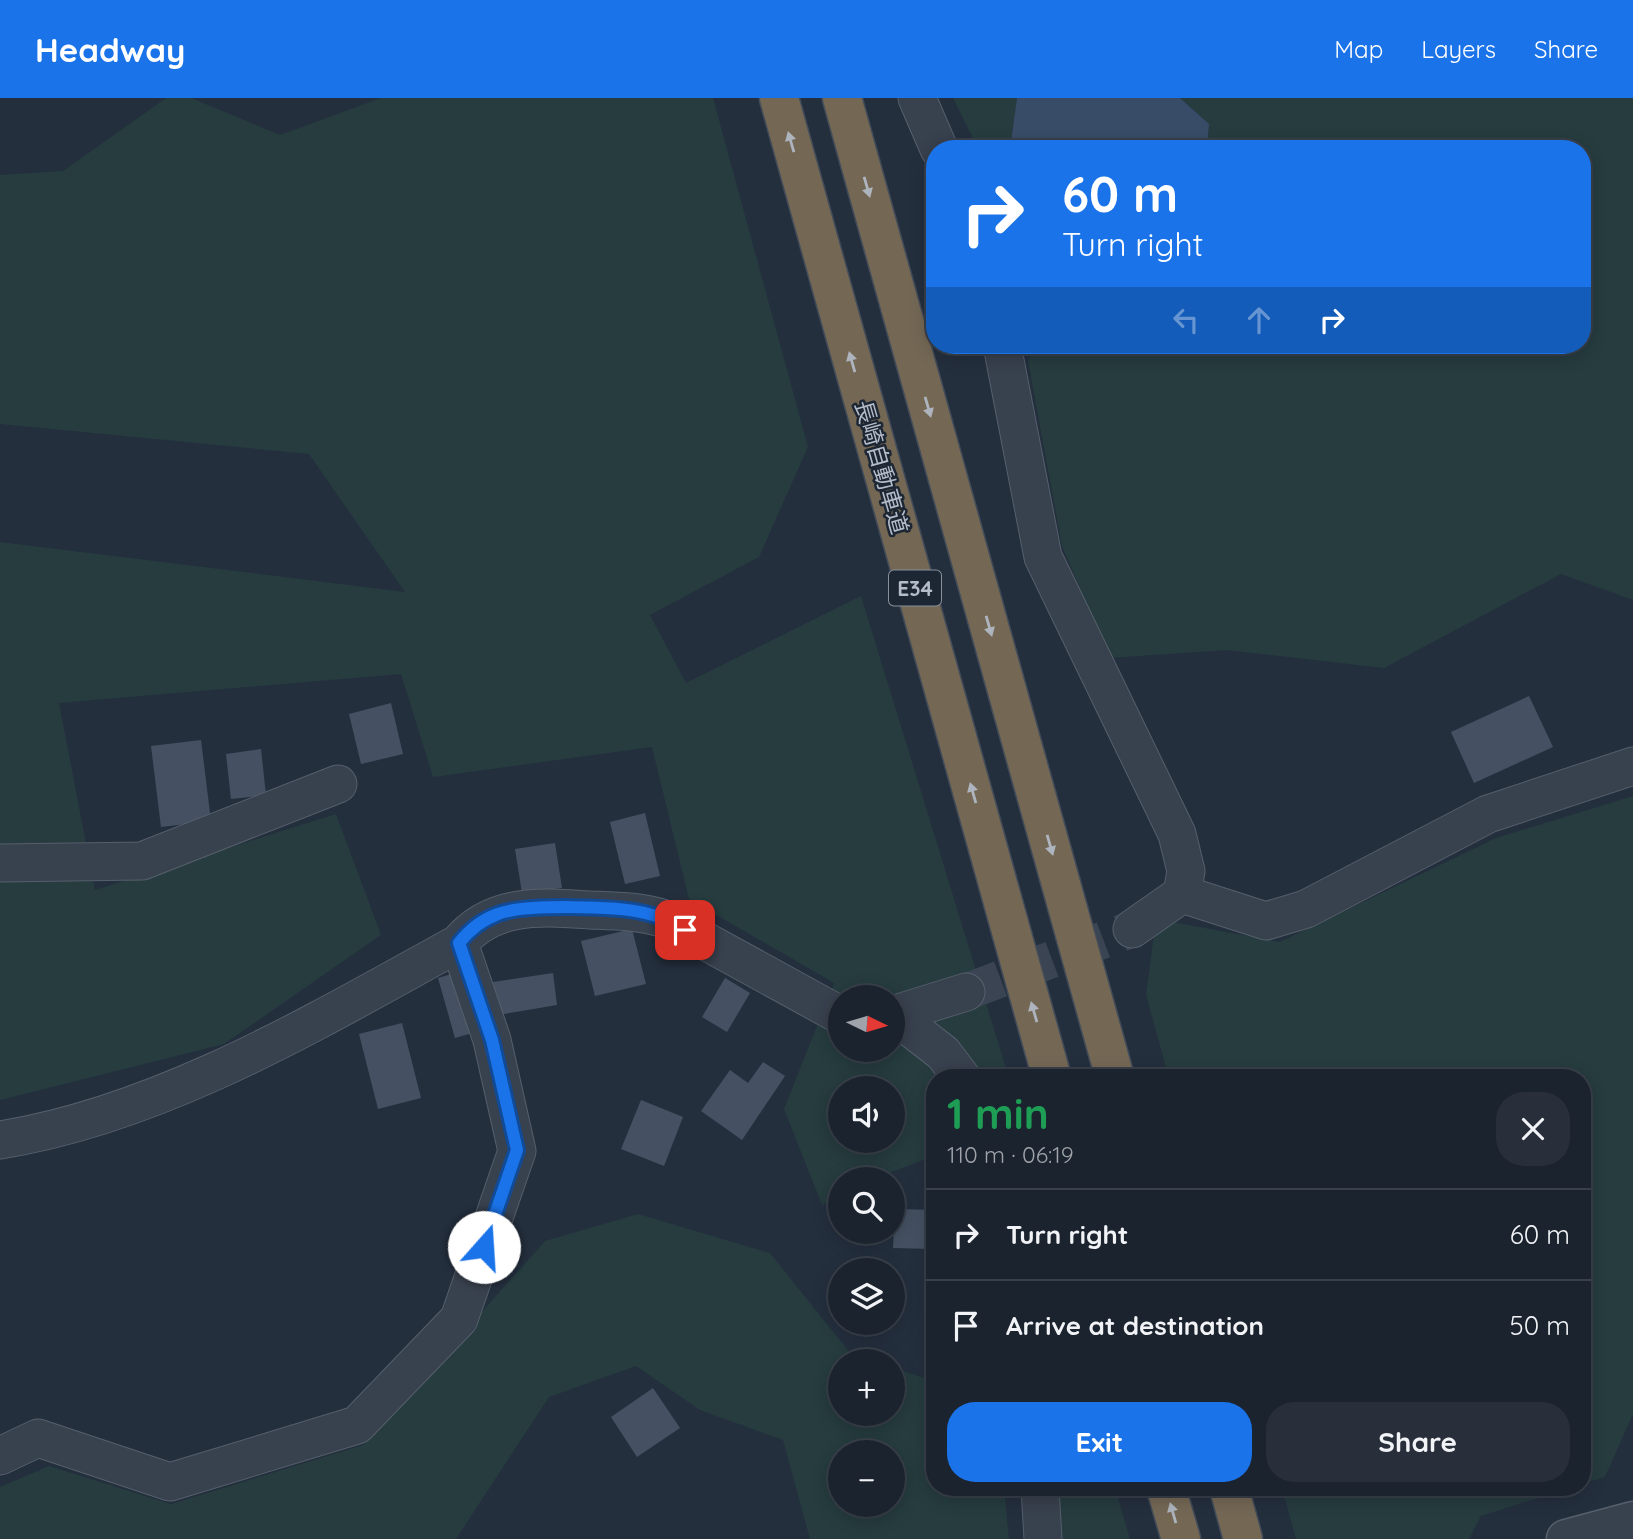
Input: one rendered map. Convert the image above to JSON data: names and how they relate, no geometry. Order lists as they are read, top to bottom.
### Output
{
  "streets": {
    "highway": ["長崎自動車道", "E34"]
  },
  "north": "right",
  "page": {
    "header": "Headway",
    "nav": ["Map", "Layers", "Share"],
    "turn": ["60 m", "Turn right"],
    "map_buttons": ["+", "−"],
    "heading": ["1 min", "110 m · 06:19"],
    "list": [
      {
        "name": "Turn right",
        "value": "60 m"
      },
      {
        "name": "Arrive at destination",
        "value": "50 m"
      }
    ],
    "buttons": ["Exit", "Share"]
  }
}
